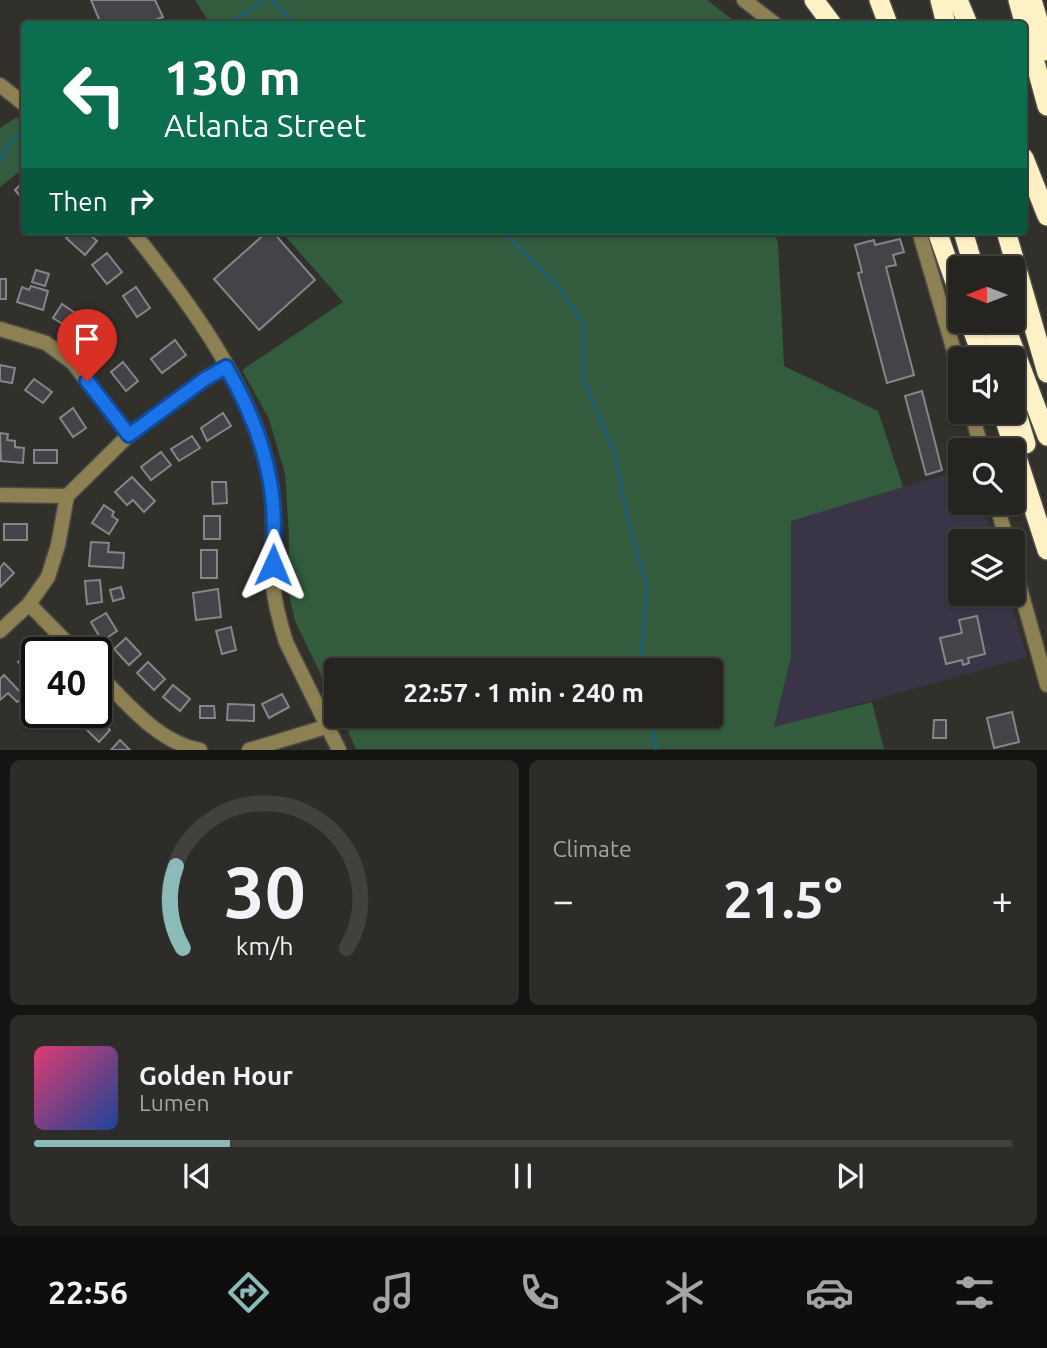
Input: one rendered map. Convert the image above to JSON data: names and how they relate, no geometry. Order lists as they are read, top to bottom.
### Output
{
  "north": "left",
  "page": {
    "turn": ["130 m", "Atlanta Street"],
    "then": "Then",
    "limit": "40",
    "trip": "22:57 · 1 min · 240 m",
    "tile": "Climate",
    "heat": ["−", "21.5°", "+"],
    "song": ["Golden Hour", "Lumen"],
    "tabs": "22:56",
    "gauge": ["30", "km/h"]
  }
}
